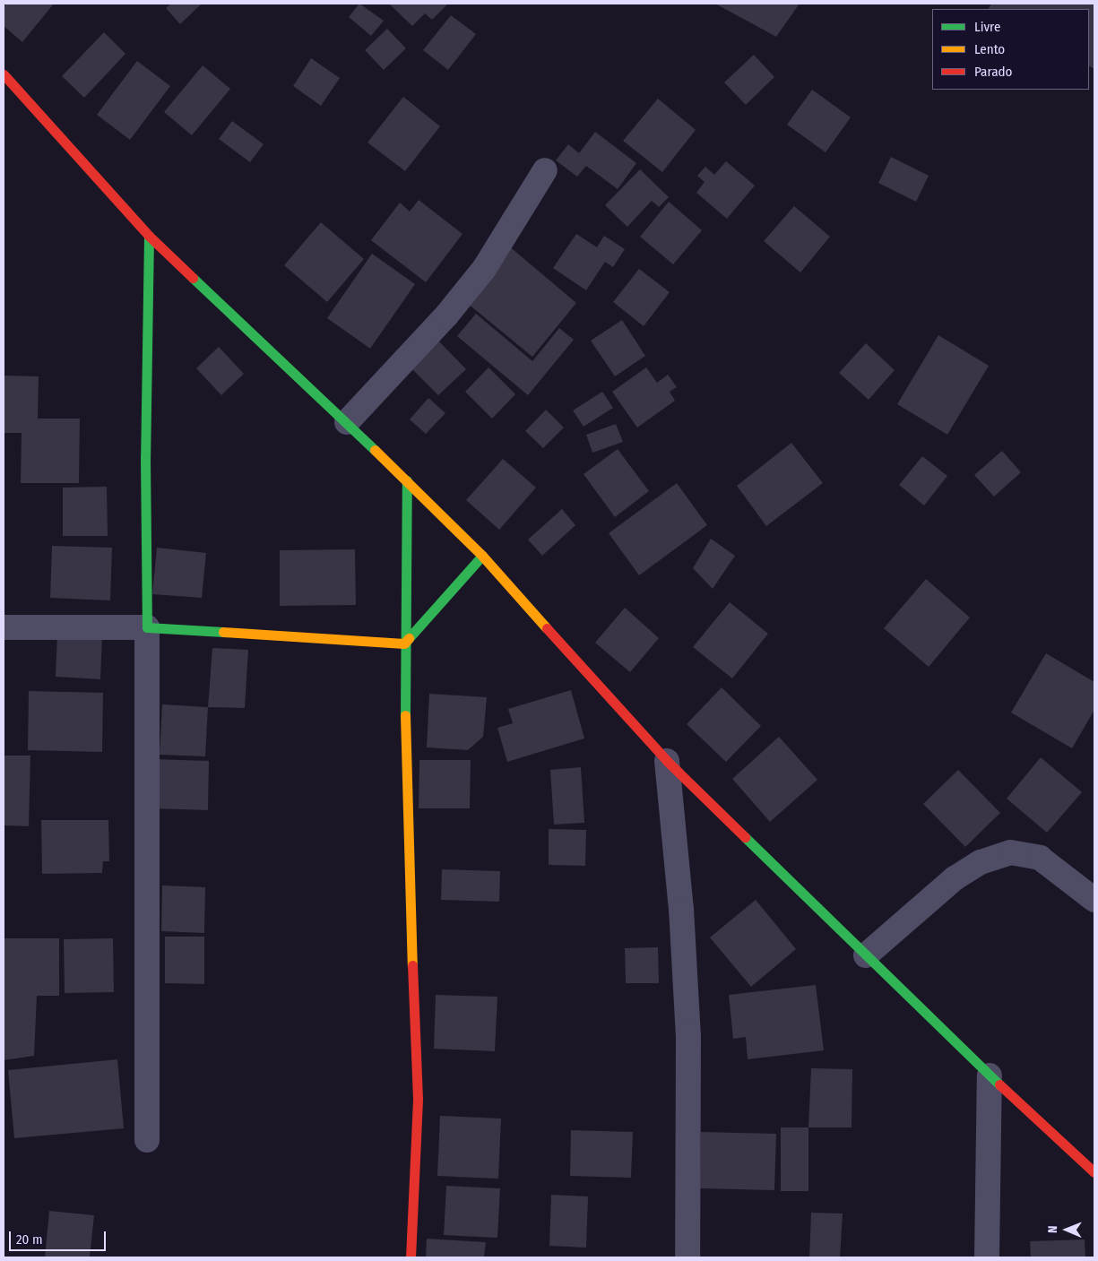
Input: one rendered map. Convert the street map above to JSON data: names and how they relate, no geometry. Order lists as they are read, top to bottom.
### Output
{
  "legend": ["Livre", "Lento", "Parado"],
  "scale_bar": "20 m",
  "north": "left"
}
